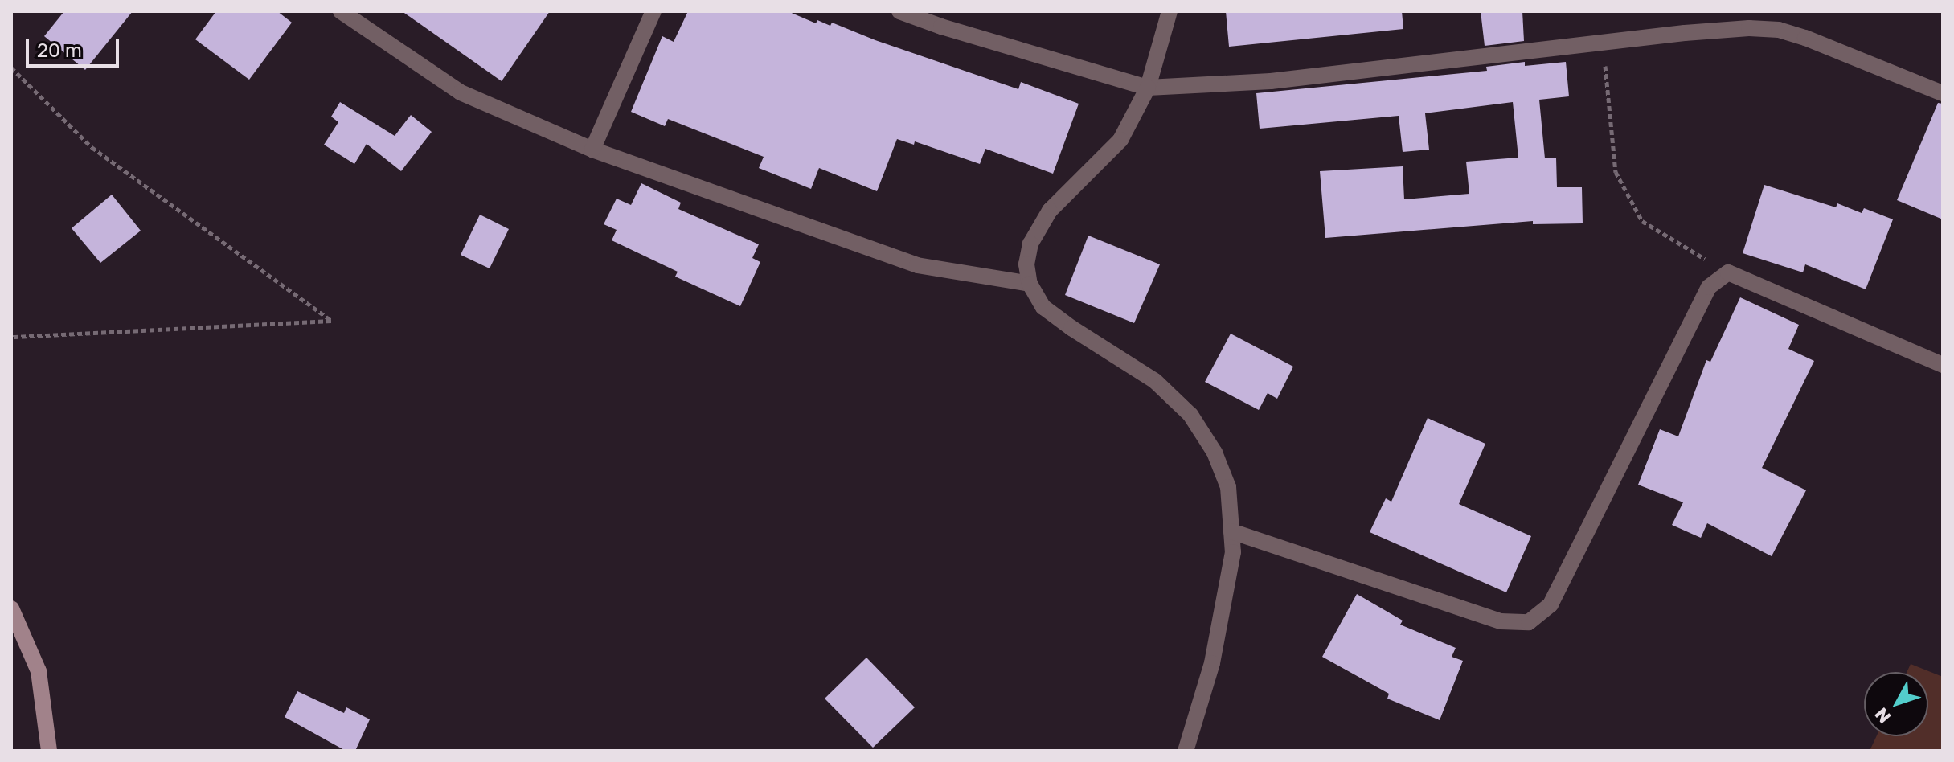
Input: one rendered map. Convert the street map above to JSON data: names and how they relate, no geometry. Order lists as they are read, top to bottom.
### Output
{
  "scale_bar": "20 m",
  "north": "bottom left"
}
